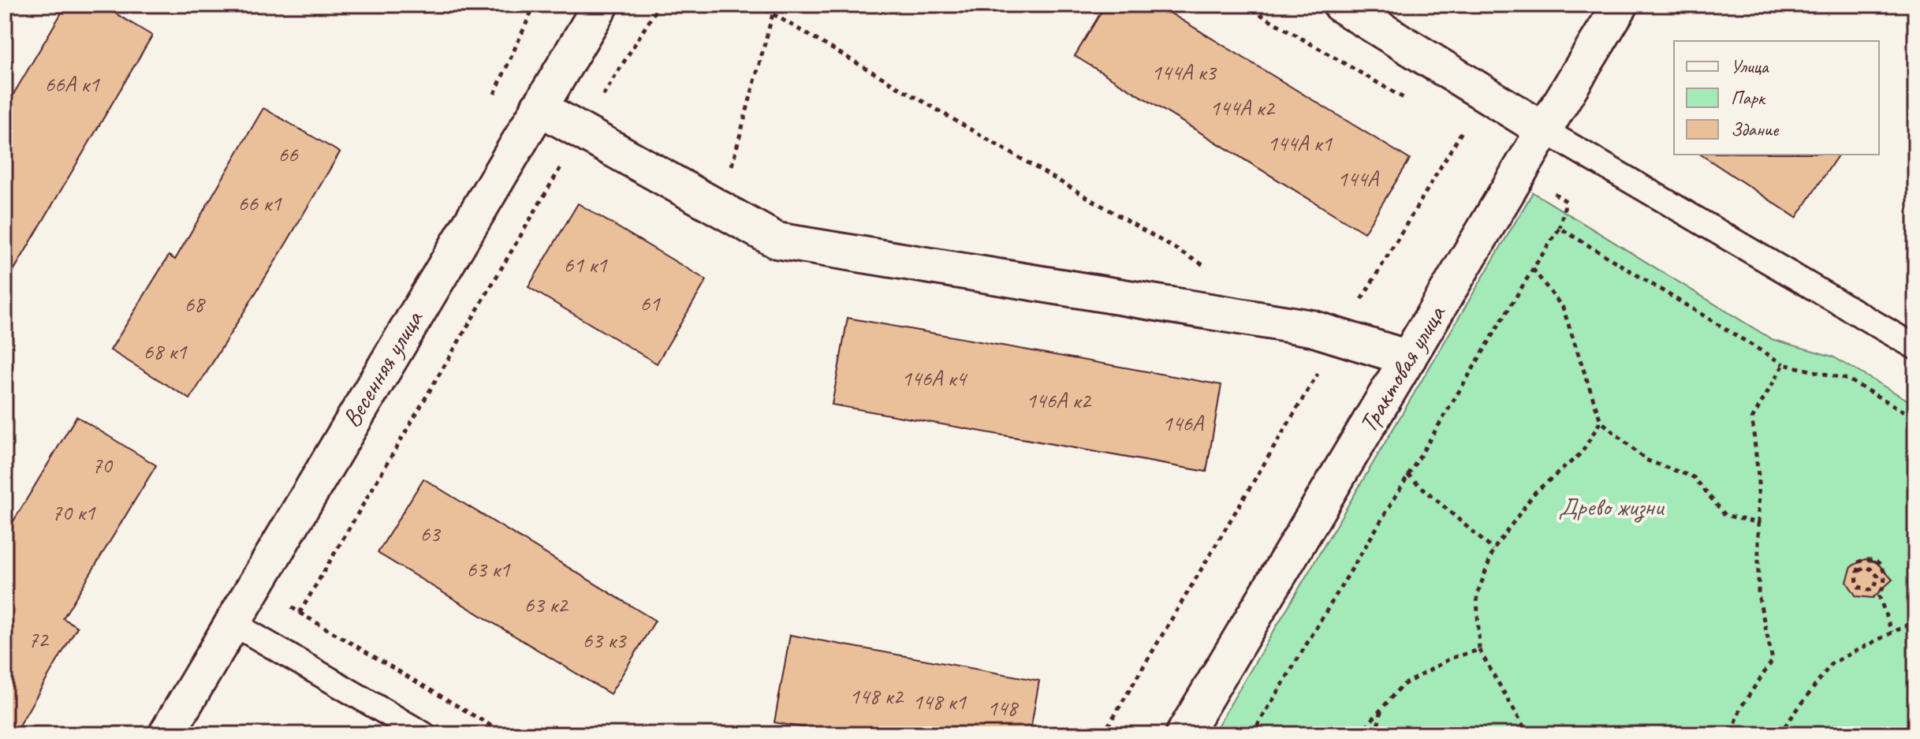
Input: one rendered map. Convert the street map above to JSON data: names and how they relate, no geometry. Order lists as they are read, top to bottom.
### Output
{
  "streets": {
    "street": ["Весенняя улица", "Трактовая улица"]
  },
  "parks": ["Древо жизни"],
  "house_numbers": [
    "144А к3",
    "66А к1",
    "144А к2",
    "144А к1",
    "66",
    "144А",
    "66 к1",
    "61 к1",
    "61",
    "68",
    "68 к1",
    "146А к4",
    "146А к2",
    "146А",
    "70",
    "70 к1",
    "63",
    "63 к1",
    "63 к2",
    "72",
    "63 к3",
    "148 к2",
    "148 к1",
    "148"
  ],
  "legend": ["Улица", "Парк", "Здание"]
}
